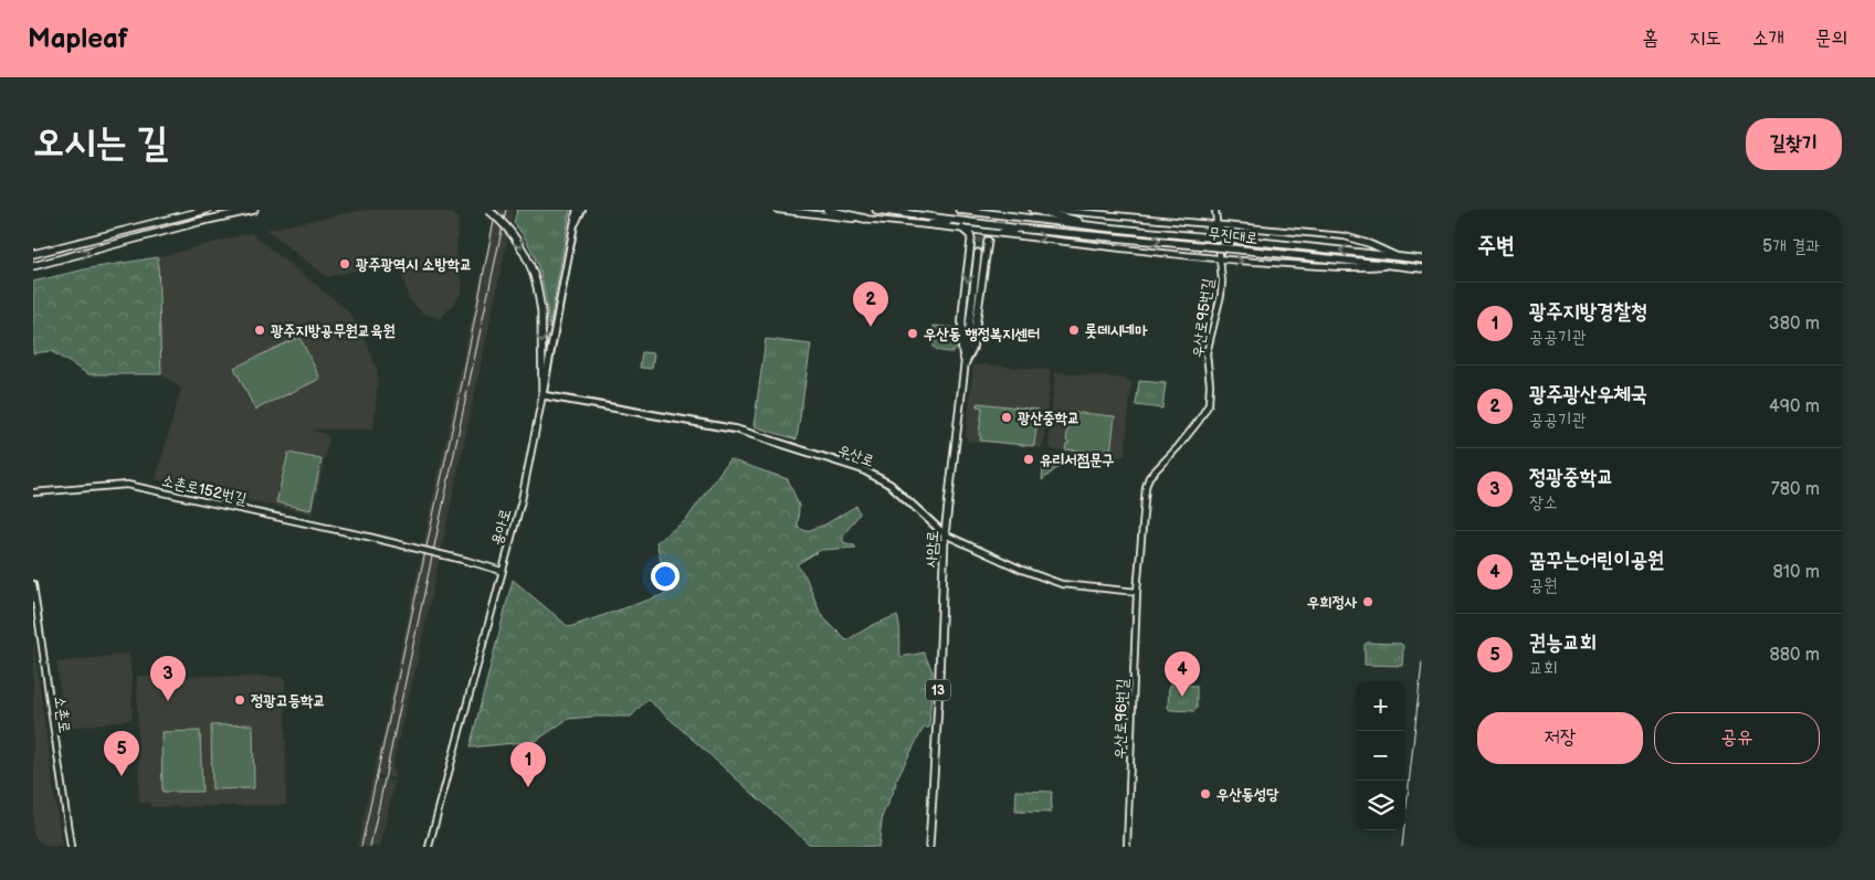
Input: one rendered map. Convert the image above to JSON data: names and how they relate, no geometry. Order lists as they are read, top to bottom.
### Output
{
  "streets": {
    "main road": [
      "무진대로",
      "우산로",
      "용아로",
      "사암로",
      "13"
    ],
    "street": [
      "우산로95번길",
      "소촌로152번길",
      "소촌로",
      "우산로96번길"
    ]
  },
  "crossings": [
    ["무진대로", "우산로95번길"],
    ["우산로95번길", "우산로"],
    ["우산로95번길", "우산로96번길"],
    ["우산로", "용아로"],
    ["우산로", "사암로"],
    ["우산로", "우산로96번길"],
    ["소촌로152번길", "용아로"]
  ],
  "places": [
    "광주광역시 소방학교",
    "광주지방공무원교육원",
    "롯데시네마",
    "우산동 행정복지센터",
    "광산중학교",
    "유리서점문구",
    "우희정사",
    "정광고등학교",
    "우산동성당"
  ],
  "page": {
    "header": "Mapleaf",
    "nav": [
      "홈",
      "지도",
      "소개",
      "문의"
    ],
    "buttons": [
      "길찾기",
      ["저장", "공유"]
    ],
    "title": "오시는 길",
    "heading": ["주변", "5개 결과"],
    "pins": [
      "2",
      "4",
      "3",
      "5",
      "1"
    ],
    "list": [
      {
        "mark": "1",
        "name": "광주지방경찰청",
        "note": "공공기관",
        "value": "380 m"
      },
      {
        "mark": "2",
        "name": "광주광산우체국",
        "note": "공공기관",
        "value": "490 m"
      },
      {
        "mark": "3",
        "name": "정광중학교",
        "note": "장소",
        "value": "780 m"
      },
      {
        "mark": "4",
        "name": "꿈꾸는어린이공원",
        "note": "공원",
        "value": "810 m"
      },
      {
        "mark": "5",
        "name": "권능교회",
        "note": "교회",
        "value": "880 m"
      }
    ],
    "map_buttons": ["+", "−"]
  }
}
